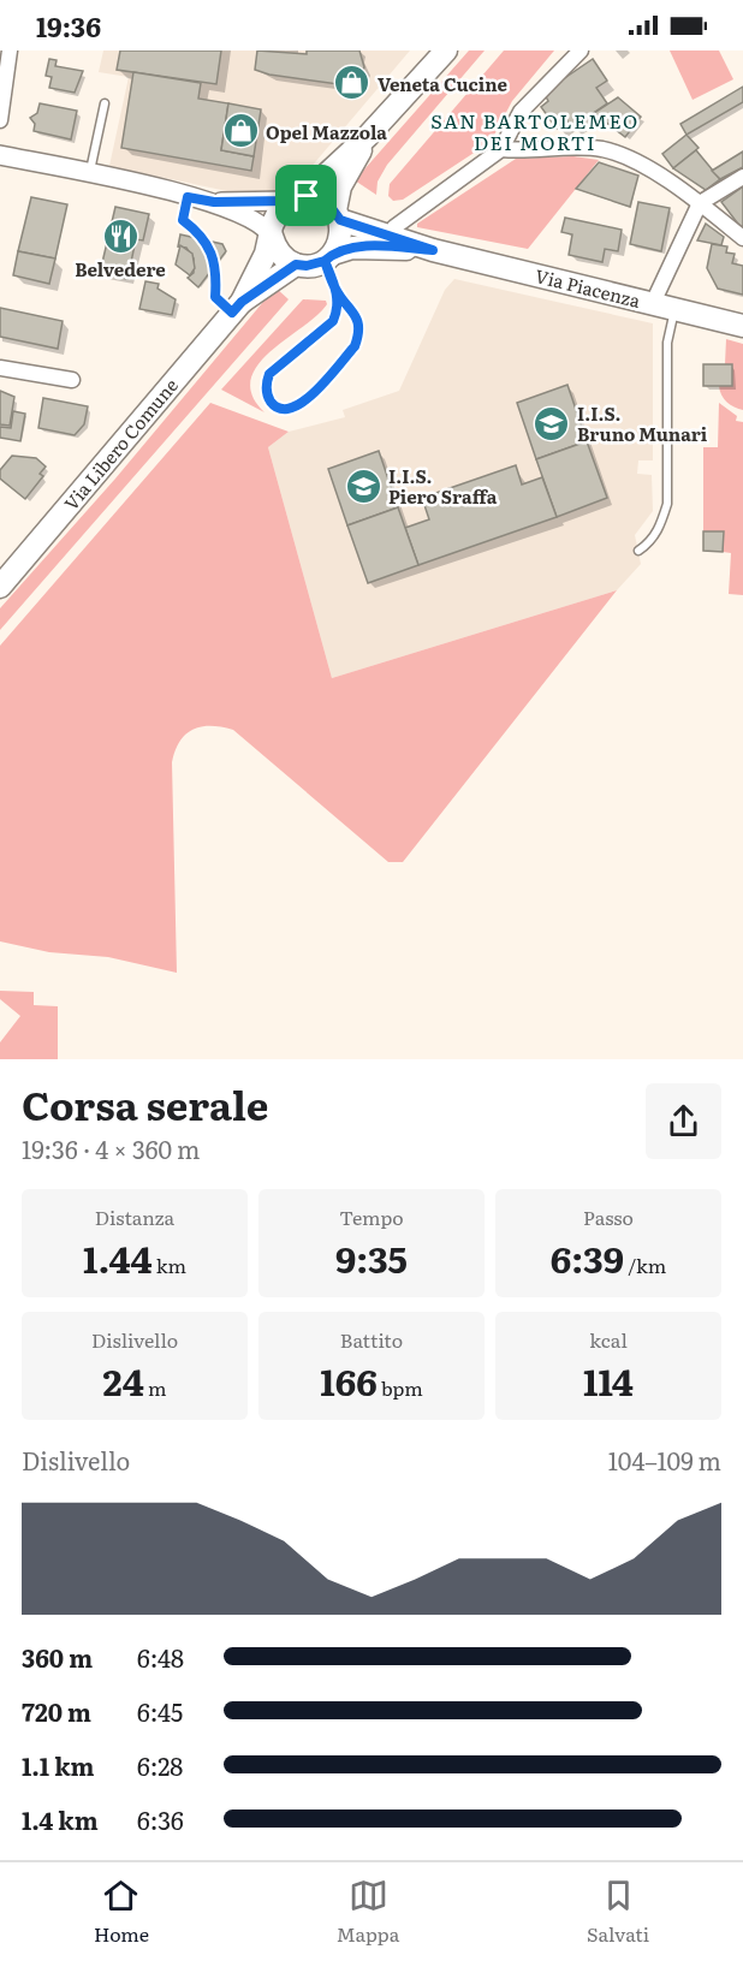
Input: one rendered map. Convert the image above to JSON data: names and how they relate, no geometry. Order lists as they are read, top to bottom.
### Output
{
  "streets": {
    "main road": ["Via Piacenza", "Via Libero Comune"]
  },
  "crossings": [
    ["Via Piacenza", "Via Libero Comune"]
  ],
  "districts": ["SAN BARTOLEMEO DEI MORTI"],
  "places": {
    "shop": ["Veneta Cucine", "Opel Mazzola"],
    "restaurant": ["Belvedere"],
    "school or university": ["I.I.S. Bruno Munari", "I.I.S. Piero Sraffa"]
  },
  "page": {
    "status": "19:36",
    "heading": ["Corsa serale", "19:36 · 4 × 360 m"],
    "stats": [
      ["Distanza", "1.44 km"],
      ["Tempo", "9:35"],
      ["Passo", "6:39 /km"],
      ["Dislivello", "24 m"],
      ["Battito", "166 bpm"],
      ["kcal", "114"]
    ],
    "chart": ["Dislivello", "104–109 m"],
    "list": [
      {
        "name": "360 m",
        "note": "6:48"
      },
      {
        "name": "720 m",
        "note": "6:45"
      },
      {
        "name": "1.1 km",
        "note": "6:28"
      },
      {
        "name": "1.4 km",
        "note": "6:36"
      }
    ],
    "tabs": ["Home", "Mappa", "Salvati"]
  }
}
